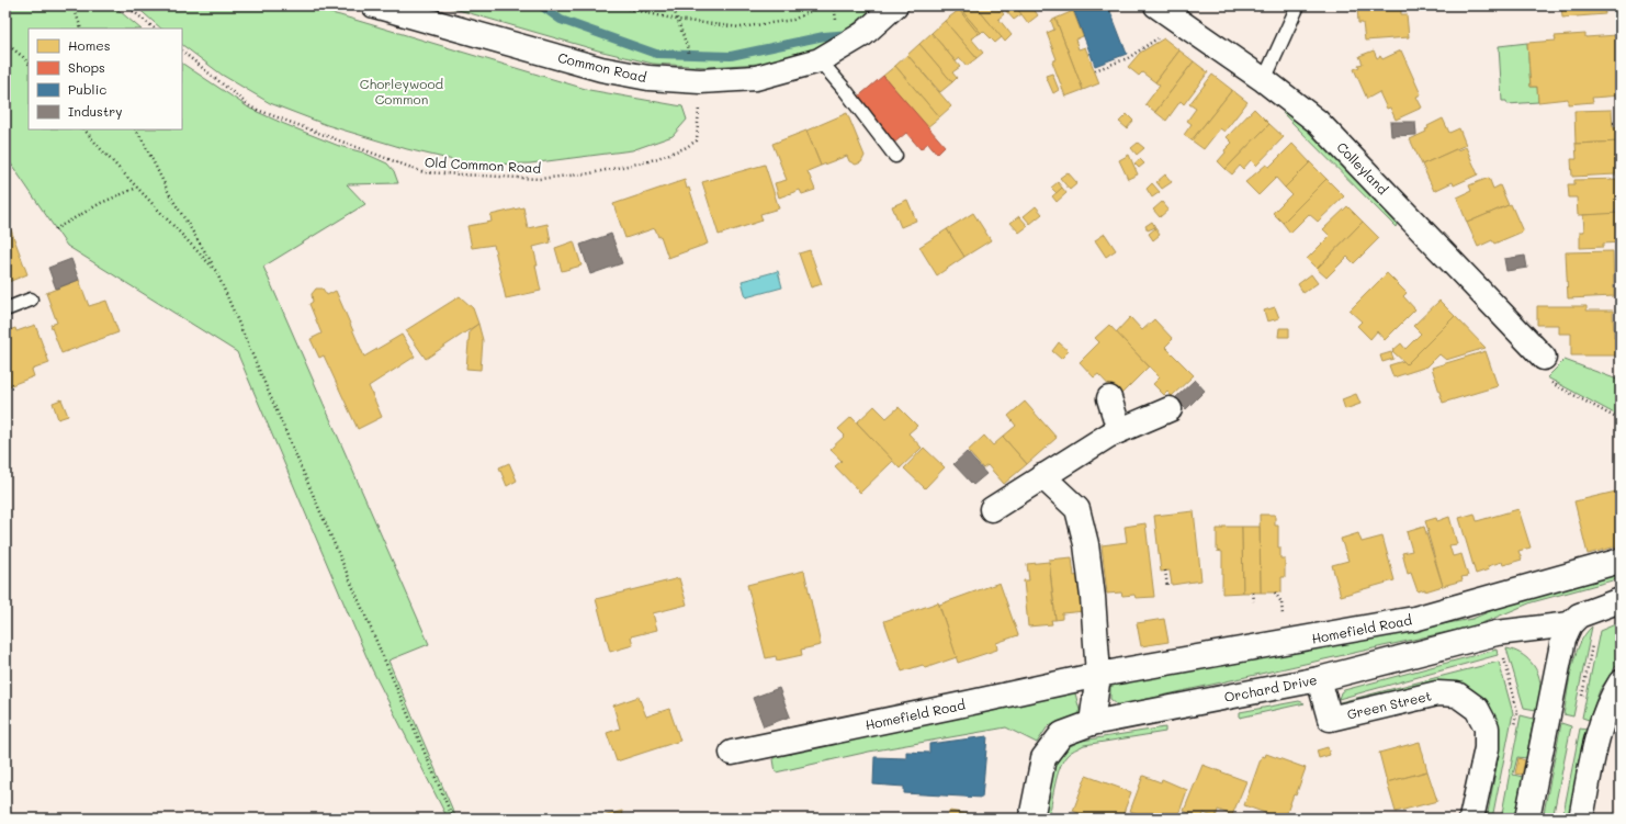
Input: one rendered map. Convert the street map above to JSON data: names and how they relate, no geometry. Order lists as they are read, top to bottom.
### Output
{
  "streets": {
    "street": [
      "Common Road",
      "Colleyland",
      "Homefield Road",
      "Orchard Drive",
      "Green Street"
    ],
    "path": ["Old Common Road"]
  },
  "crossings": [
    ["Common Road", "Old Common Road"],
    ["Orchard Drive", "Green Street"]
  ],
  "parks": ["Chorleywood Common"],
  "legend": [
    "Homes",
    "Shops",
    "Public",
    "Industry"
  ]
}
